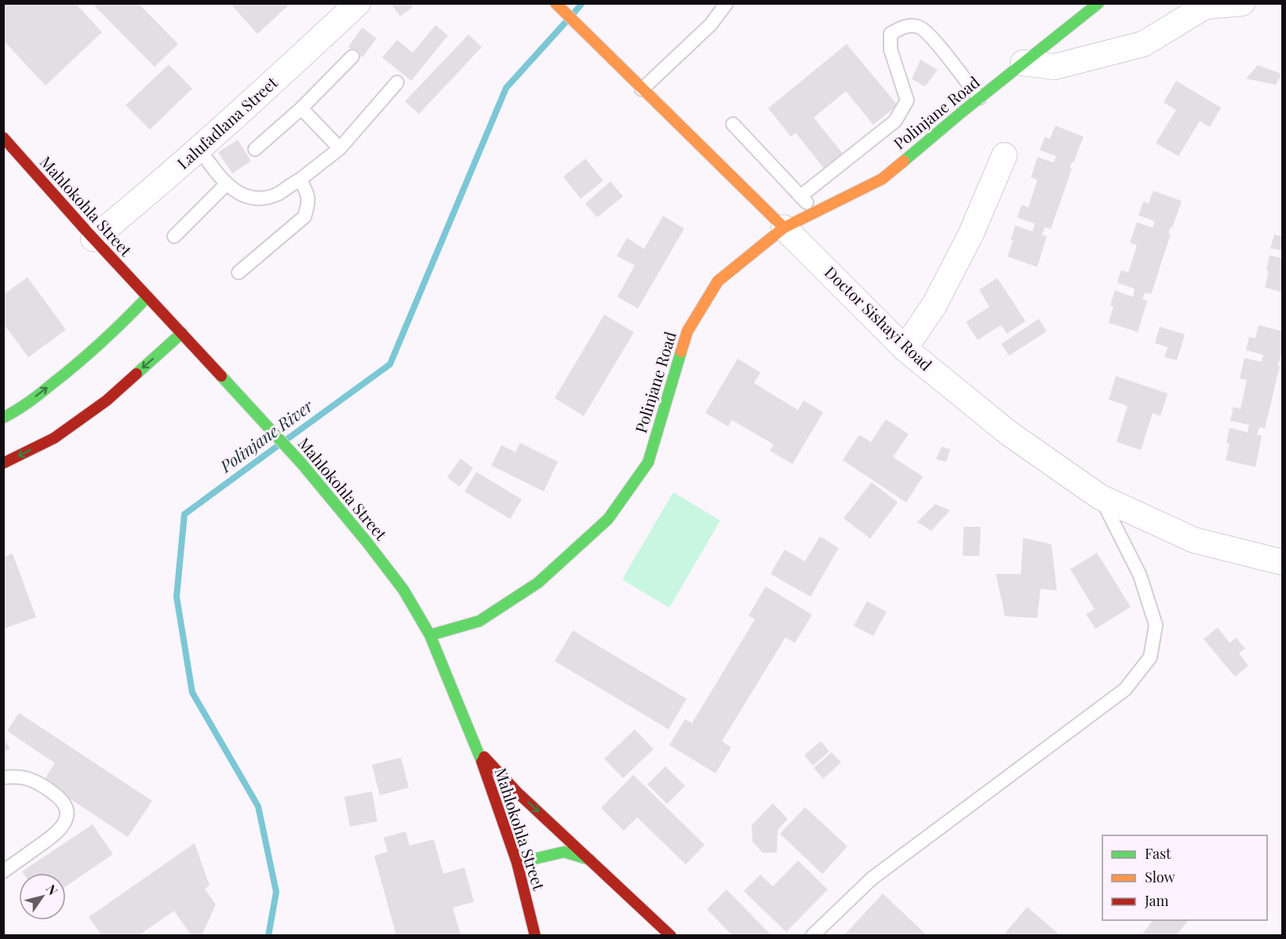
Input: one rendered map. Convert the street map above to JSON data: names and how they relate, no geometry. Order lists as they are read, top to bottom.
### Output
{
  "streets": {
    "street": [
      "Polinjane Road",
      "Lalufadlana Street",
      "Mahlokohla Street",
      "Doctor Sishayi Road"
    ]
  },
  "crossings": [
    ["Polinjane Road", "Mahlokohla Street"],
    ["Polinjane Road", "Doctor Sishayi Road"],
    ["Lalufadlana Street", "Mahlokohla Street"]
  ],
  "water": ["Polinjane River"],
  "legend": ["Fast", "Slow", "Jam"],
  "north": "top right"
}
